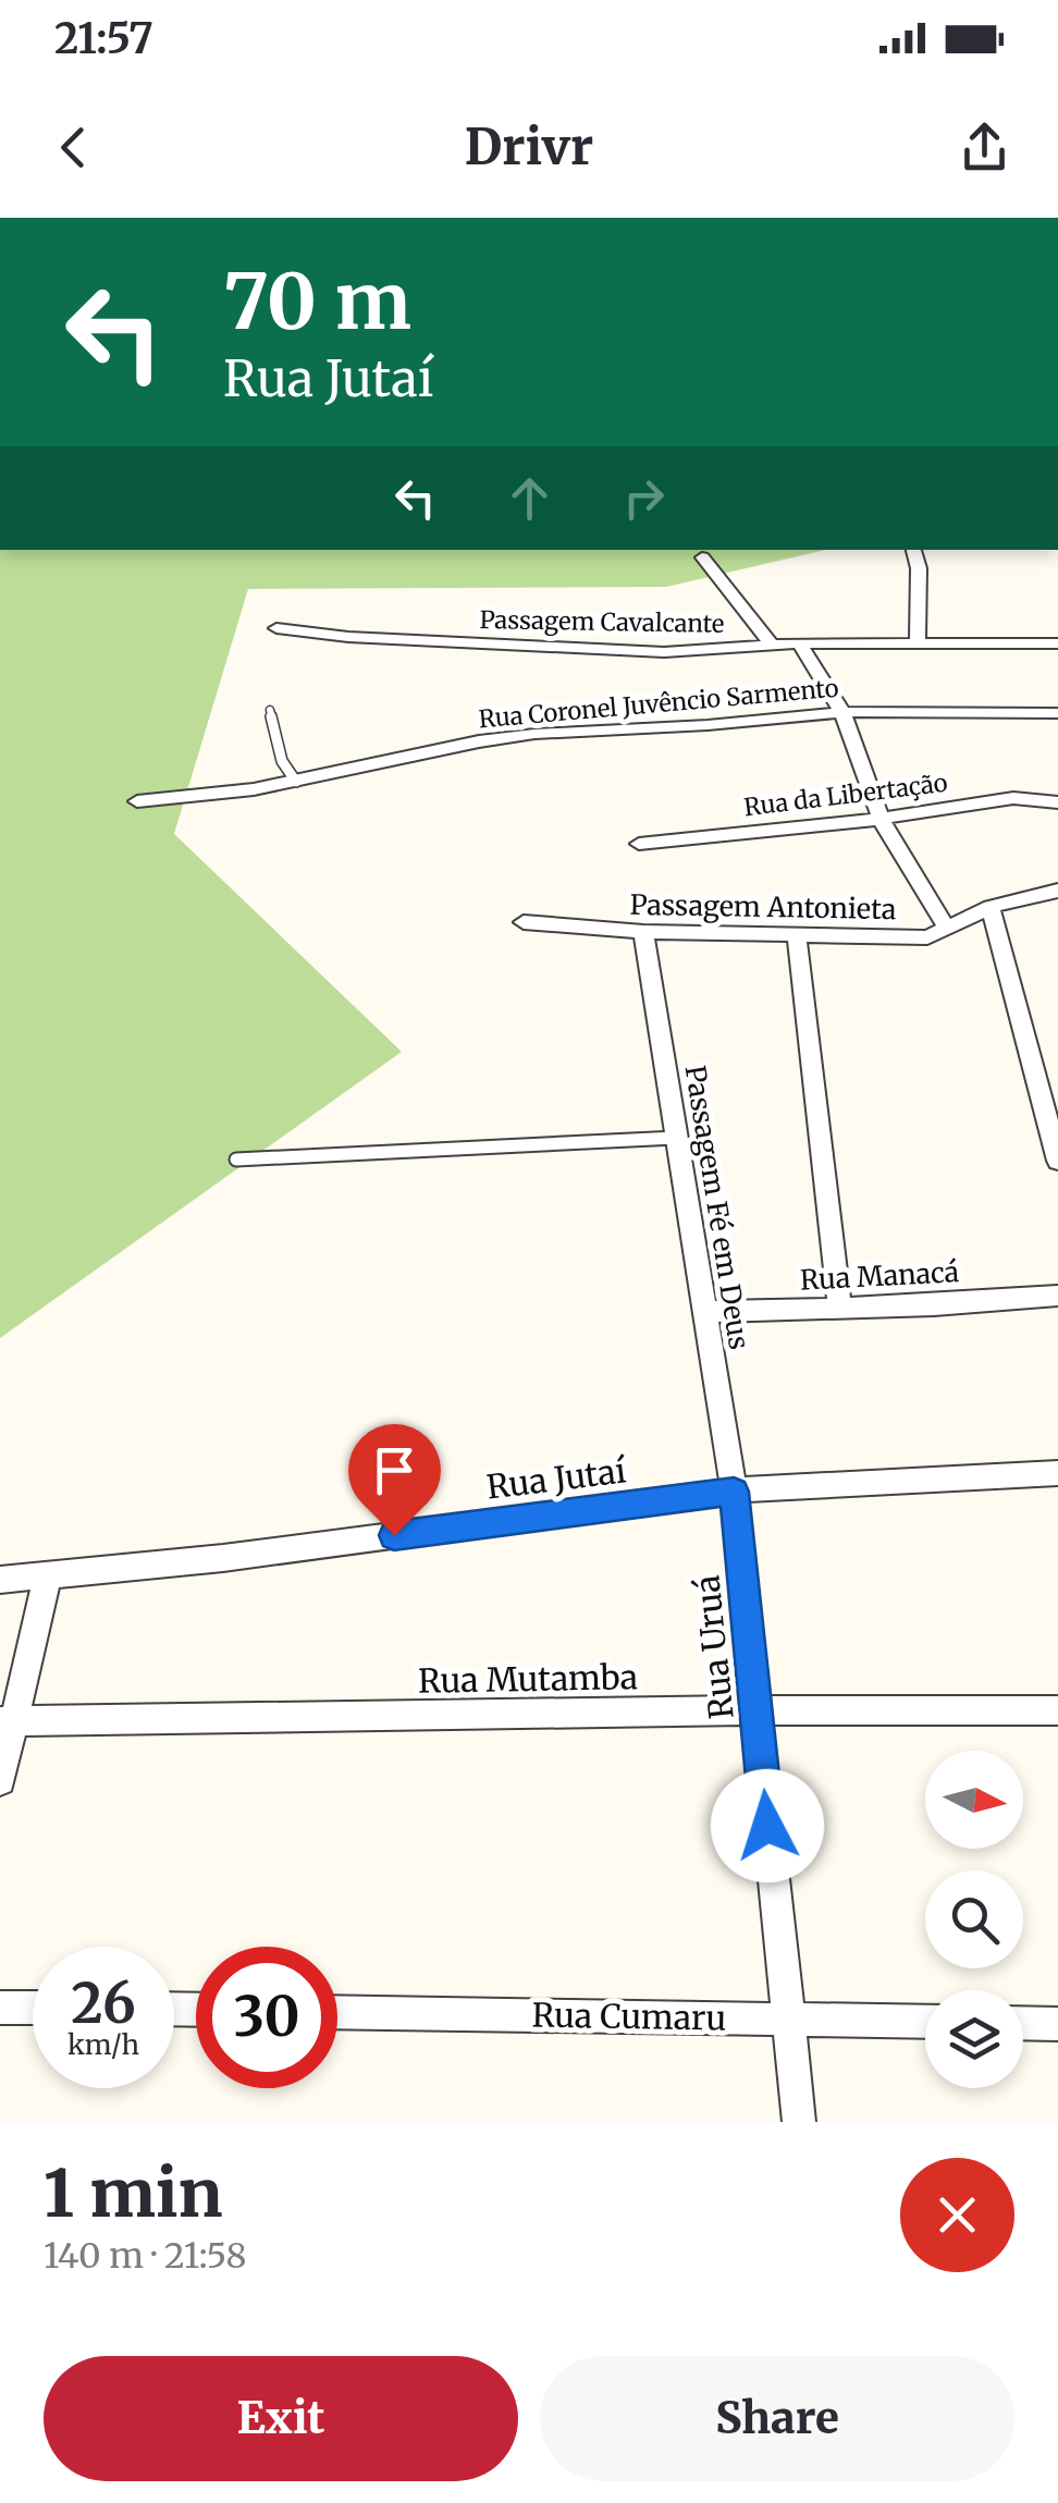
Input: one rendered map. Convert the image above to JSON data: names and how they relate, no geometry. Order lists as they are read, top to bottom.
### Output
{
  "streets": {
    "street": [
      "Passagem Cavalcante",
      "Rua Coronel Juvêncio Sarmento",
      "Rua da Libertação",
      "Passagem Antonieta",
      "Passagem Fé em Deus",
      "Rua Manacá",
      "Rua Jutaí",
      "Rua Uruá",
      "Rua Mutamba",
      "Rua Cumaru"
    ]
  },
  "crossings": [
    ["Passagem Antonieta", "Passagem Fé em Deus"],
    ["Passagem Fé em Deus", "Rua Manacá"],
    ["Passagem Fé em Deus", "Rua Jutaí"],
    ["Passagem Fé em Deus", "Rua Uruá"],
    ["Rua Jutaí", "Rua Uruá"],
    ["Rua Uruá", "Rua Mutamba"],
    ["Rua Uruá", "Rua Cumaru"]
  ],
  "north": "right",
  "page": {
    "status": "21:57",
    "header": "Drivr",
    "turn": ["70 m", "Rua Jutaí"],
    "speed": "26 km/h",
    "limit": "30",
    "heading": ["1 min", "140 m · 21:58"],
    "buttons": ["Exit", "Share"]
  }
}
